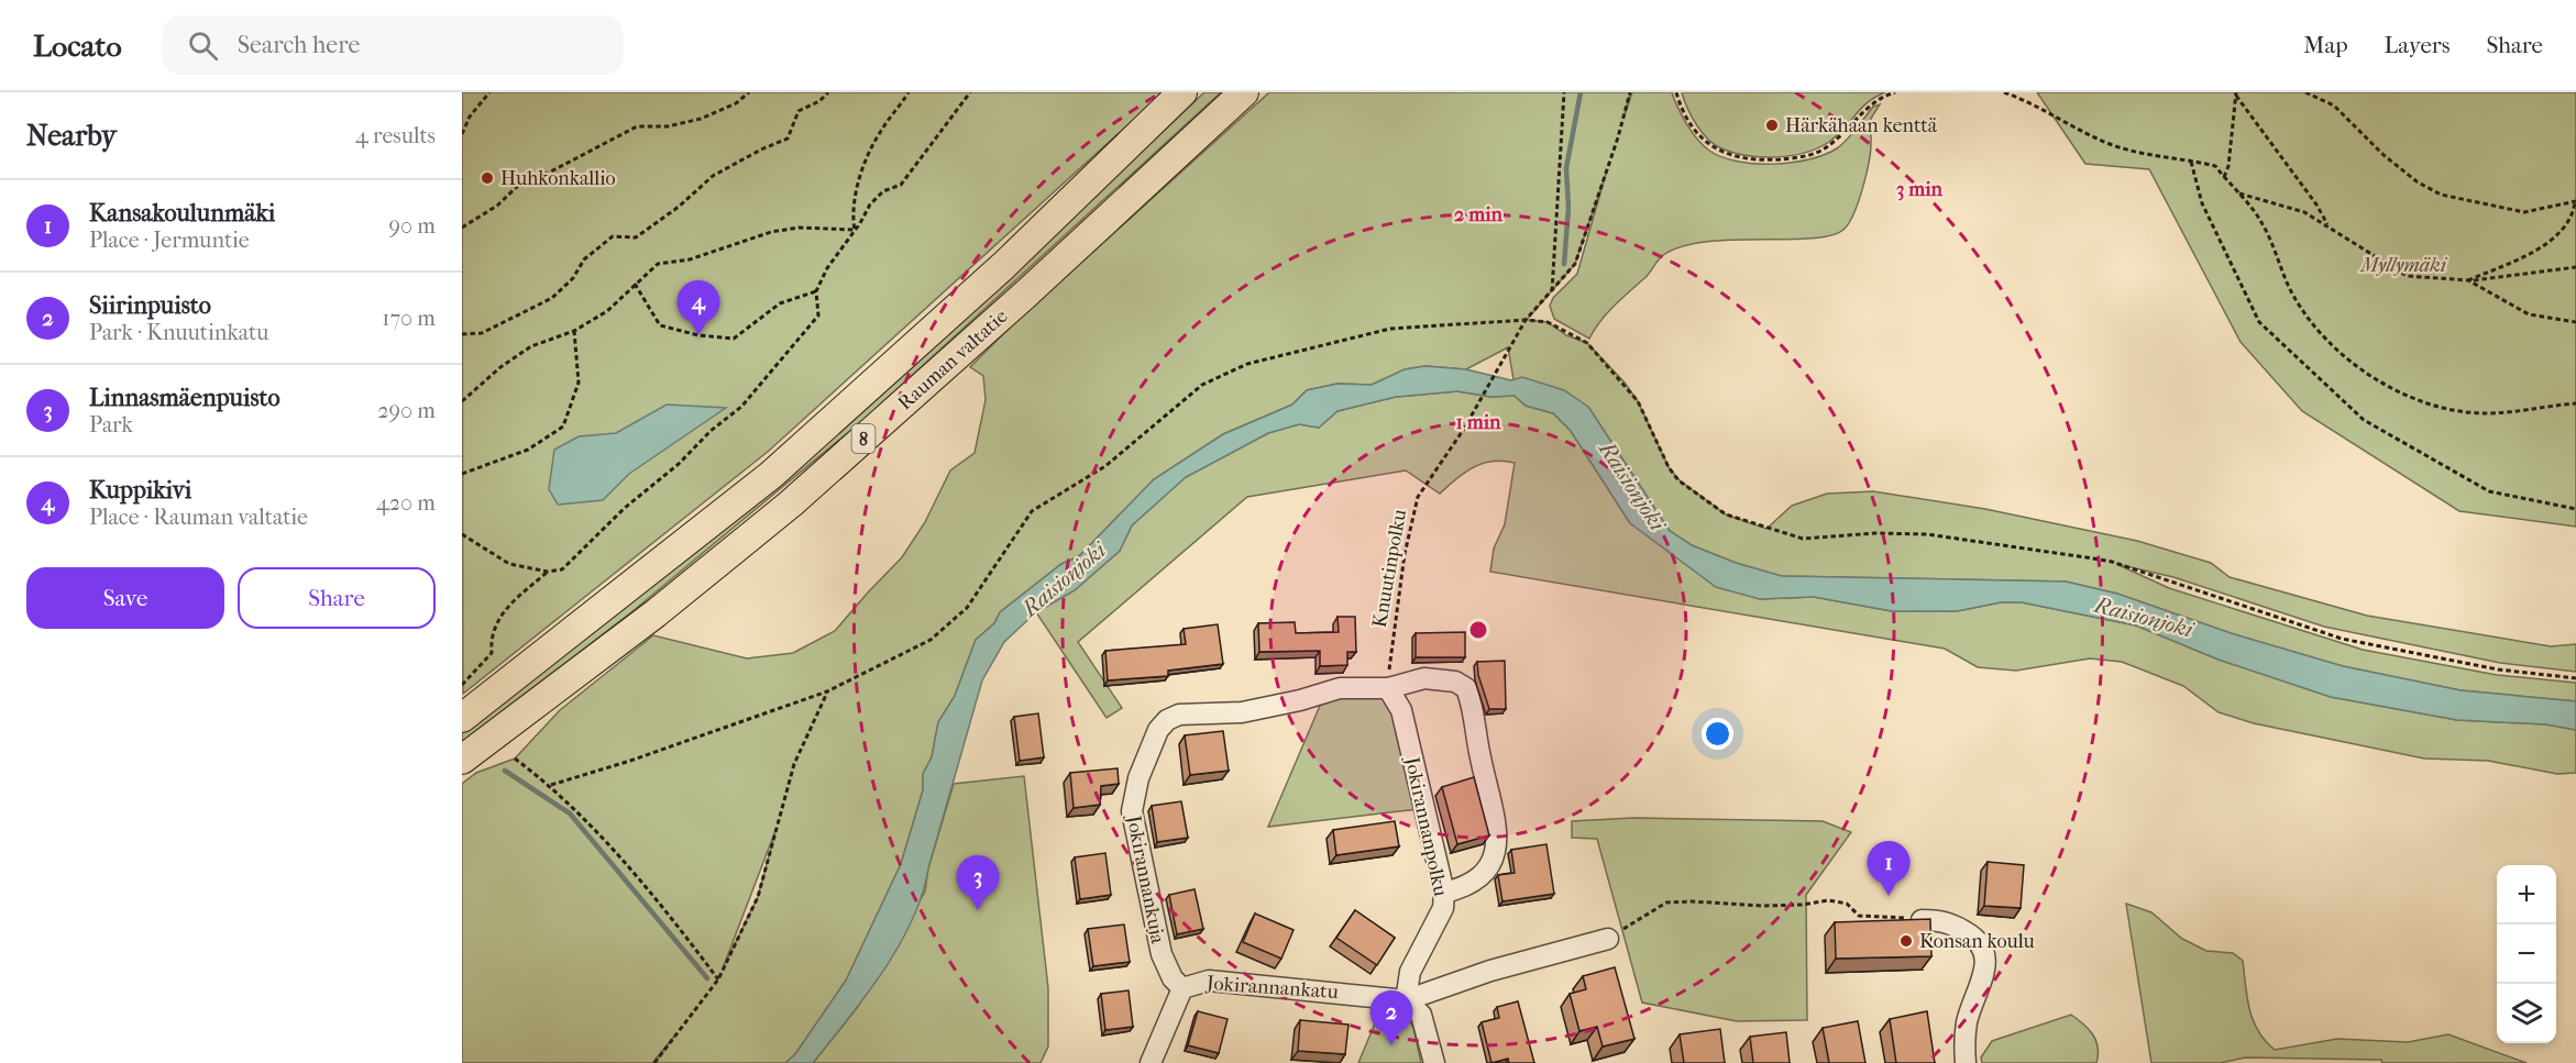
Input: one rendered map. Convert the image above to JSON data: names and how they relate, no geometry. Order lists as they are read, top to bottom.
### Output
{
  "streets": {
    "highway": ["Rauman valtatie", "8"],
    "street": ["Jokirannanpolku", "Jokirannankuja", "Jokirannankatu"],
    "path": ["Knuutinpolku"]
  },
  "crossings": [
    ["Knuutinpolku", "Jokirannanpolku"],
    ["Knuutinpolku", "Jokirannankuja"],
    ["Jokirannanpolku", "Jokirannankuja"],
    ["Jokirannanpolku", "Jokirannankatu"],
    ["Jokirannankuja", "Jokirannankatu"]
  ],
  "water": ["Raisionjoki"],
  "parks": ["Myllymäki"],
  "places": ["Härkähaan kenttä", "Huhkonkallio", "Konsan koulu"],
  "page": {
    "header": "Locato",
    "search": "Search here",
    "nav": ["Map", "Layers", "Share"],
    "heading": ["Nearby", "4 results"],
    "list": [
      {
        "mark": "1",
        "name": "Kansakoulunmäki",
        "note": "Place · Jermuntie",
        "value": "90 m"
      },
      {
        "mark": "2",
        "name": "Siirinpuisto",
        "note": "Park · Knuutinkatu",
        "value": "170 m"
      },
      {
        "mark": "3",
        "name": "Linnasmäenpuisto",
        "note": "Park",
        "value": "290 m"
      },
      {
        "mark": "4",
        "name": "Kuppikivi",
        "note": "Place · Rauman valtatie",
        "value": "420 m"
      }
    ],
    "pins": [
      "4",
      "1",
      "3",
      "2"
    ],
    "buttons": ["Save", "Share"],
    "map_buttons": ["+", "−"]
  },
  "rings": ["3 min", "2 min", "1 min"]
}
